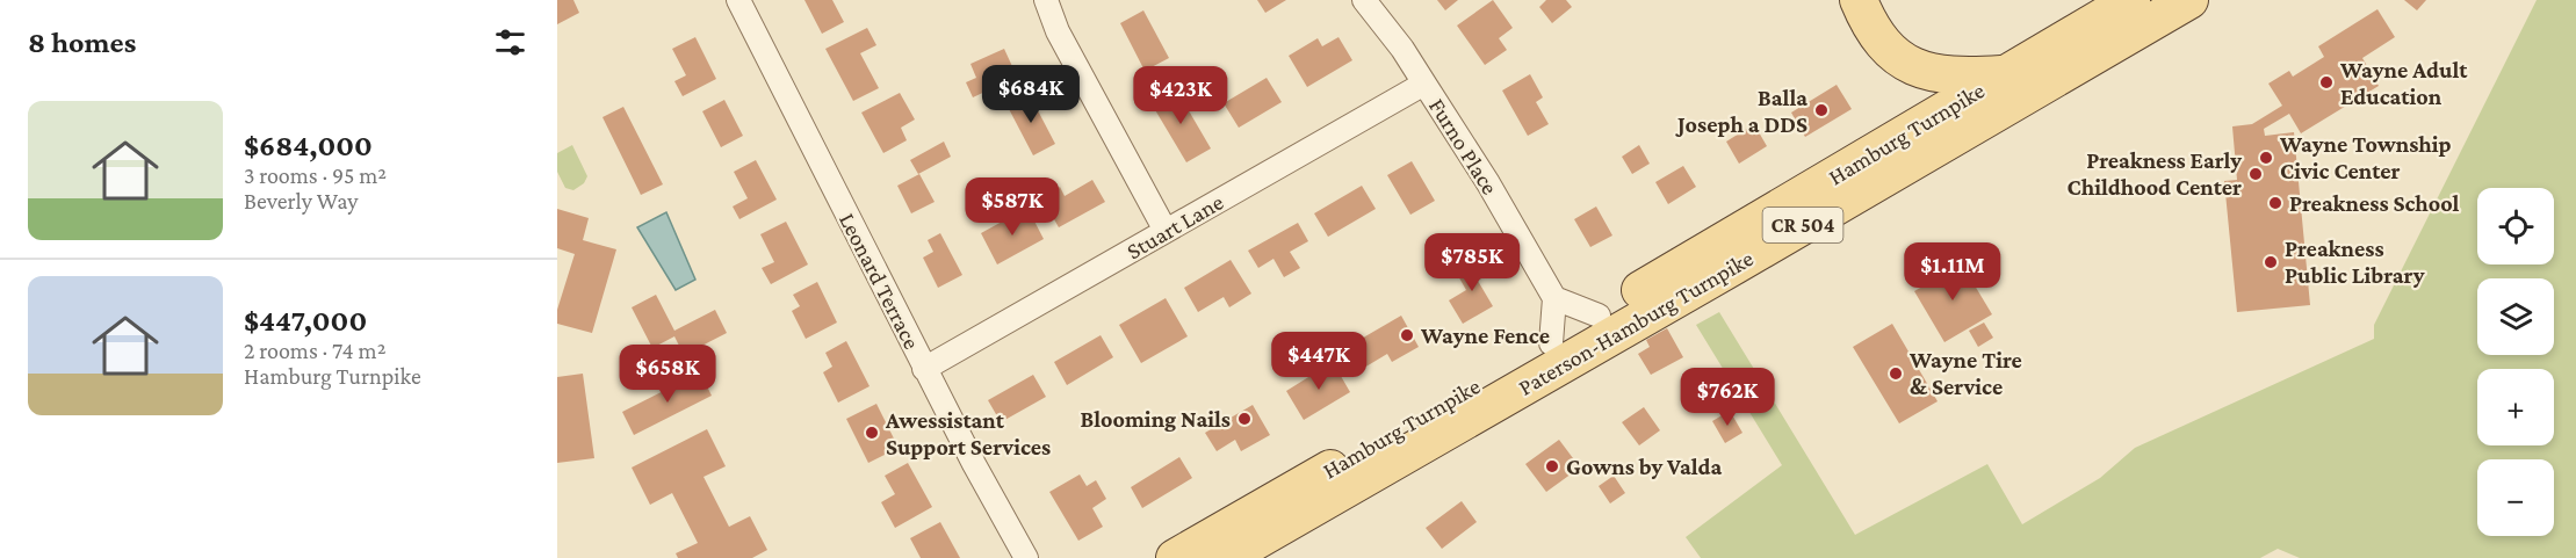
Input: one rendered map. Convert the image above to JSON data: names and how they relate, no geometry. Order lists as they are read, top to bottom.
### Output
{
  "streets": {
    "main road": ["Hamburg Turnpike", "CR 504", "Paterson-Hamburg Turnpike"],
    "street": ["Furno Place", "Stuart Lane", "Leonard Terrace"]
  },
  "crossings": [
    ["Furno Place", "Stuart Lane"],
    ["Stuart Lane", "Leonard Terrace"]
  ],
  "places": [
    "Wayne Adult Education",
    "Balla Joseph a DDS",
    "Wayne Township Civic Center",
    "Preakness Early Childhood Center",
    "Preakness School",
    "Preakness Public Library",
    "Wayne Fence",
    "Wayne Tire & Service",
    "Blooming Nails",
    "Awessistant Support Services",
    "Gowns by Valda"
  ],
  "page": {
    "heading": "8 homes",
    "price": [
      "$684K",
      "$423K",
      "$587K",
      "$785K",
      "$1.11M",
      "$447K",
      "$658K",
      "$762K"
    ],
    "list": [
      {
        "name": "$684,000",
        "note": "3 rooms · 95 m² · Beverly Way"
      },
      {
        "name": "$447,000",
        "note": "2 rooms · 74 m² · Hamburg Turnpike"
      }
    ],
    "map_buttons": ["+", "−"]
  }
}
